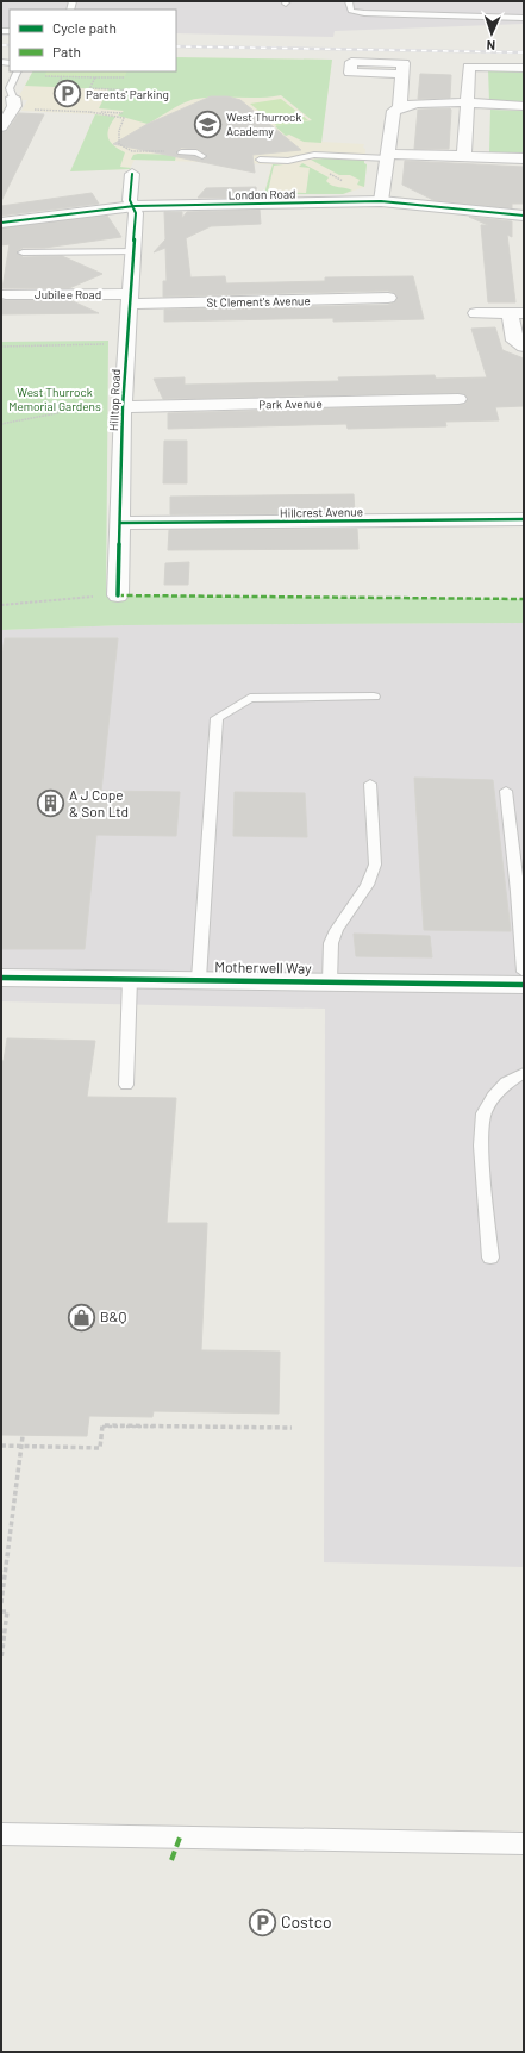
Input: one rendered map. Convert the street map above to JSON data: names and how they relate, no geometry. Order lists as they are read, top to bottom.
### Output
{
  "streets": {
    "street": [
      "London Road",
      "Jubilee Road",
      "St Clement's Avenue",
      "Hilltop Road",
      "Park Avenue",
      "Hillcrest Avenue",
      "Motherwell Way"
    ]
  },
  "crossings": [
    ["London Road", "Hilltop Road"],
    ["Jubilee Road", "St Clement's Avenue"],
    ["Jubilee Road", "Hilltop Road"],
    ["St Clement's Avenue", "Hilltop Road"],
    ["Hilltop Road", "Park Avenue"],
    ["Hilltop Road", "Hillcrest Avenue"]
  ],
  "parks": ["West Thurrock Memorial Gardens"],
  "places": {
    "parking": ["Parents' Parking", "Costco"],
    "school or university": ["West Thurrock Academy"],
    "building": ["A J Cope & Son Ltd"],
    "shop": ["B&Q"]
  },
  "legend": ["Cycle path", "Path"],
  "north": "bottom"
}
